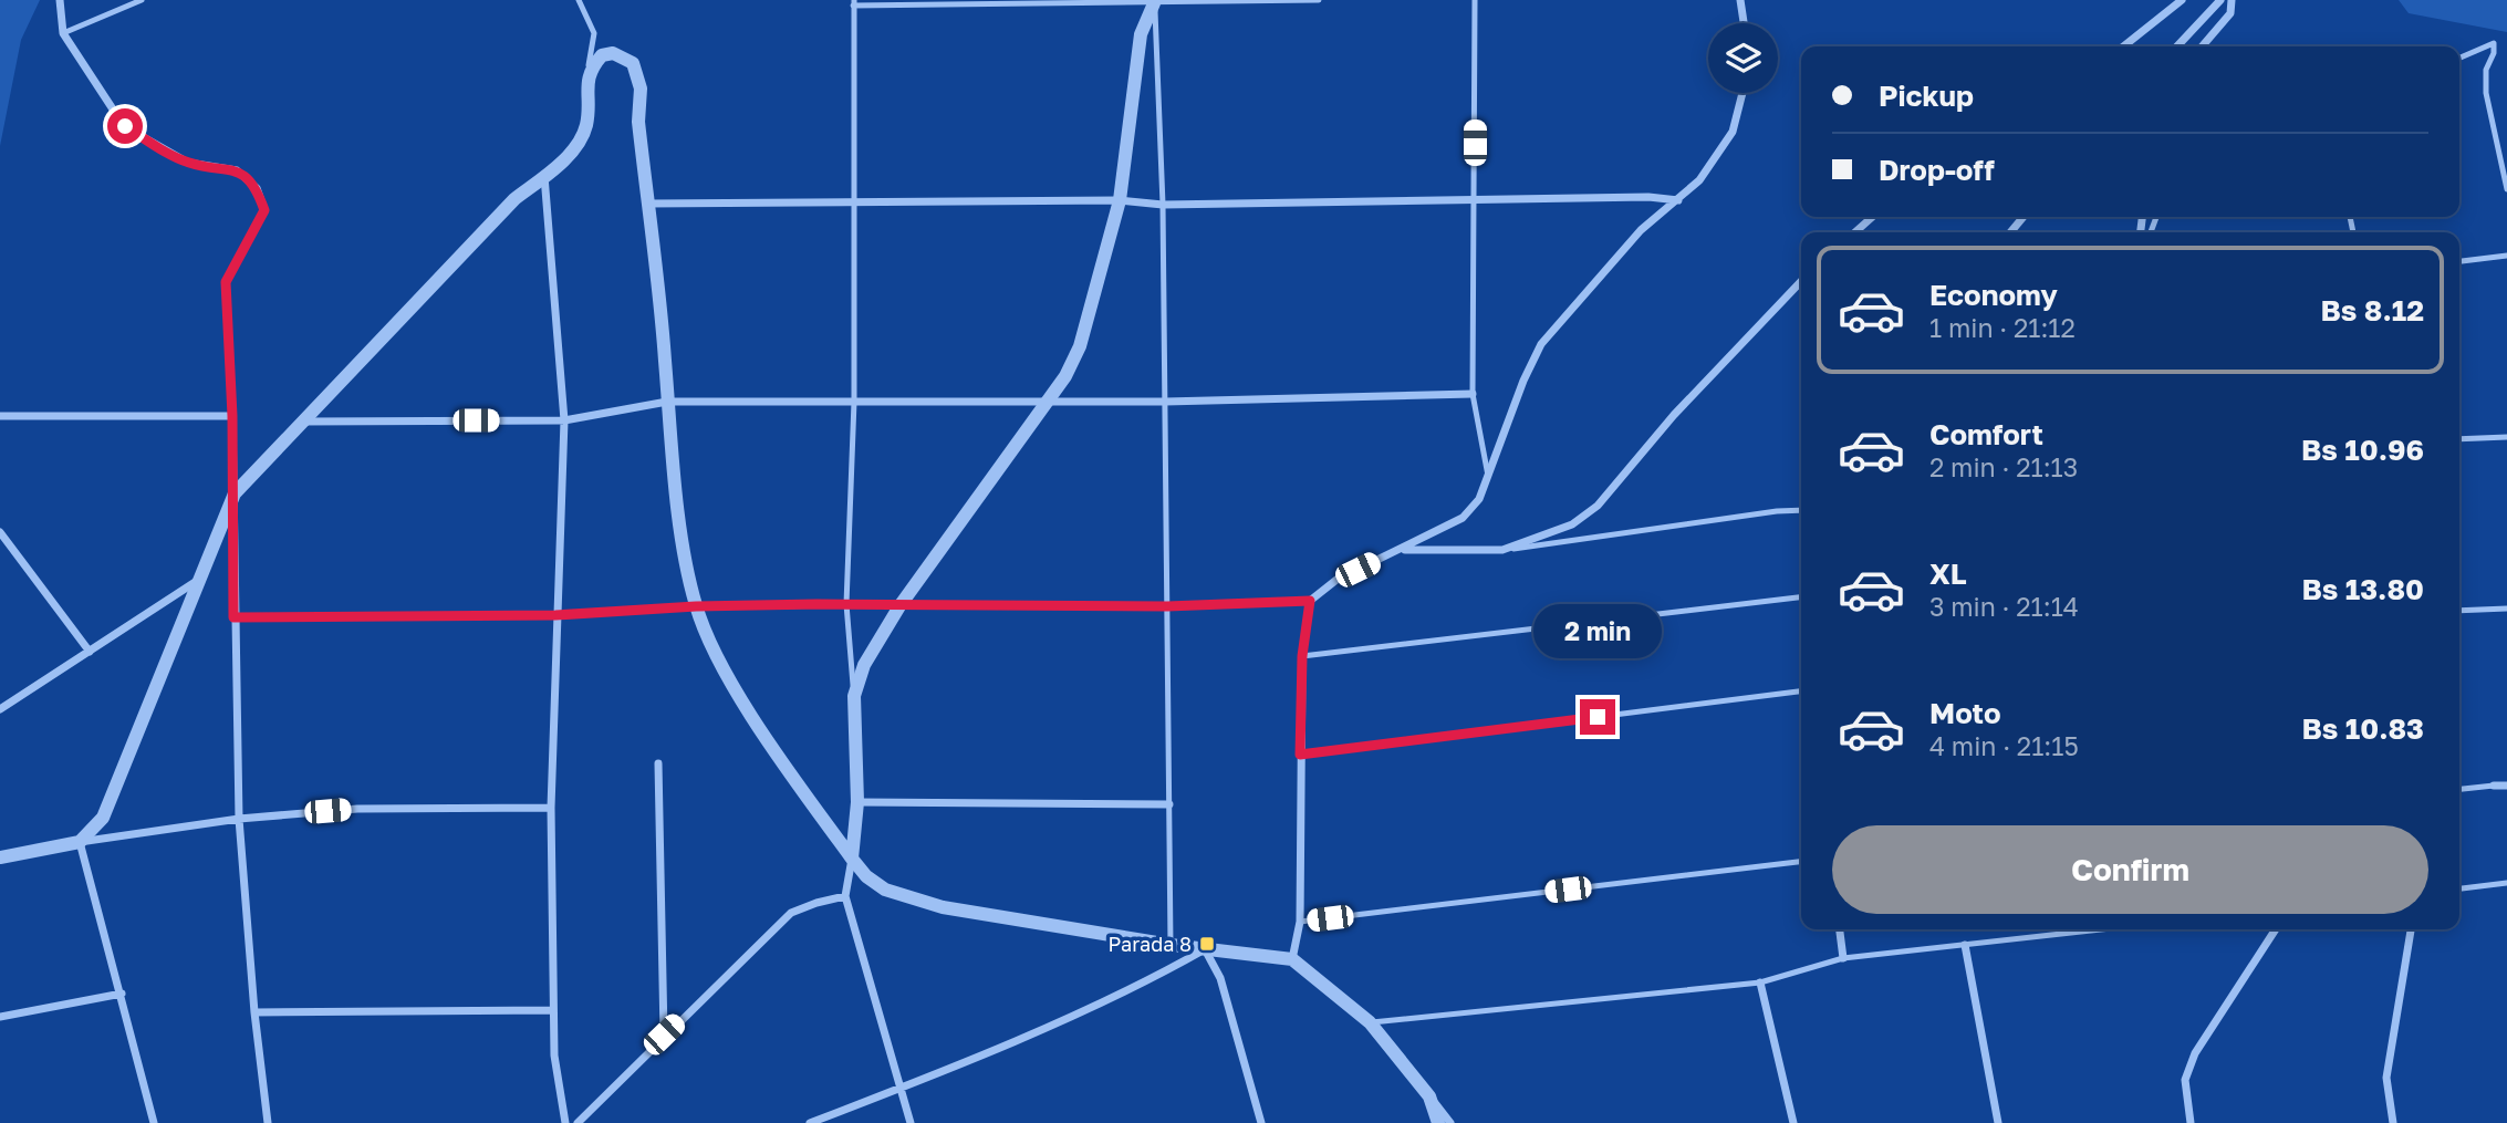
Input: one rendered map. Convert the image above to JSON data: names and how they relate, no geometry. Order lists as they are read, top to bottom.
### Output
{
  "places": {
    "transit": ["Parada 8"]
  },
  "page": {
    "banner": ["Pickup", "Drop-off"],
    "list": [
      {
        "name": "Economy",
        "note": "1 min · 21:12",
        "value": "Bs 8.12"
      },
      {
        "name": "Comfort",
        "note": "2 min · 21:13",
        "value": "Bs 10.96"
      },
      {
        "name": "XL",
        "note": "3 min · 21:14",
        "value": "Bs 13.80"
      },
      {
        "name": "Moto",
        "note": "4 min · 21:15",
        "value": "Bs 10.83"
      }
    ],
    "bubble": "2 min",
    "buttons": "Confirm"
  }
}
